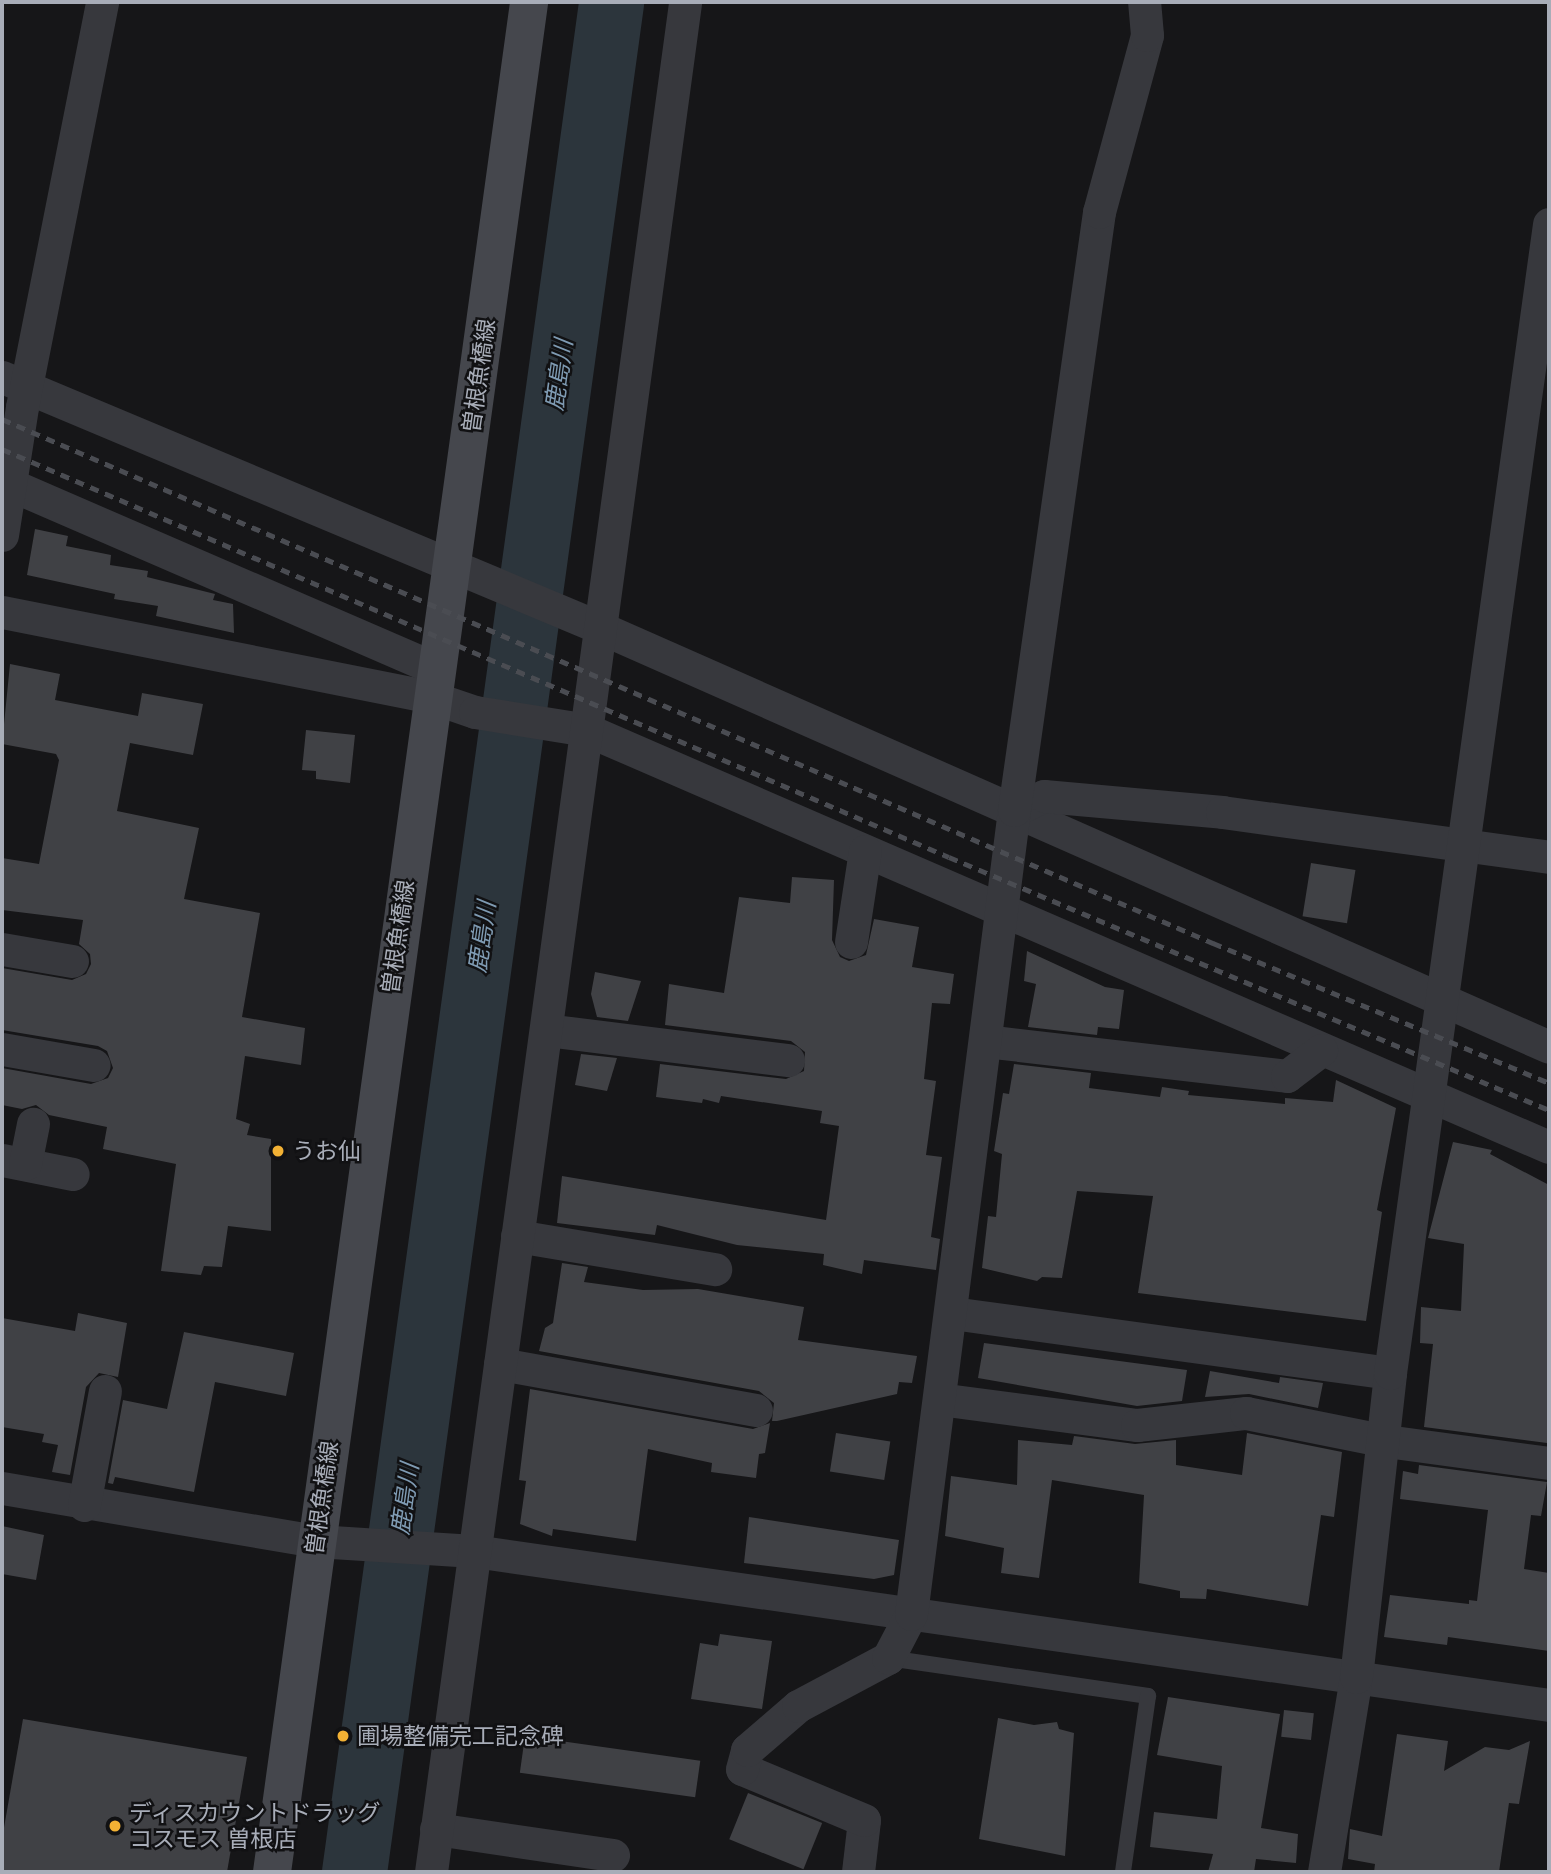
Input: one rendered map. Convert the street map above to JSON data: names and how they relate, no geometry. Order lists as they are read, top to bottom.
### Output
{
  "streets": {
    "main road": ["曽根魚橋線"]
  },
  "water": ["鹿島川"],
  "places": ["うお仙", "圃場整備完工記念碑", "ディスカウントドラッグ コスモス 曽根店"]
}
